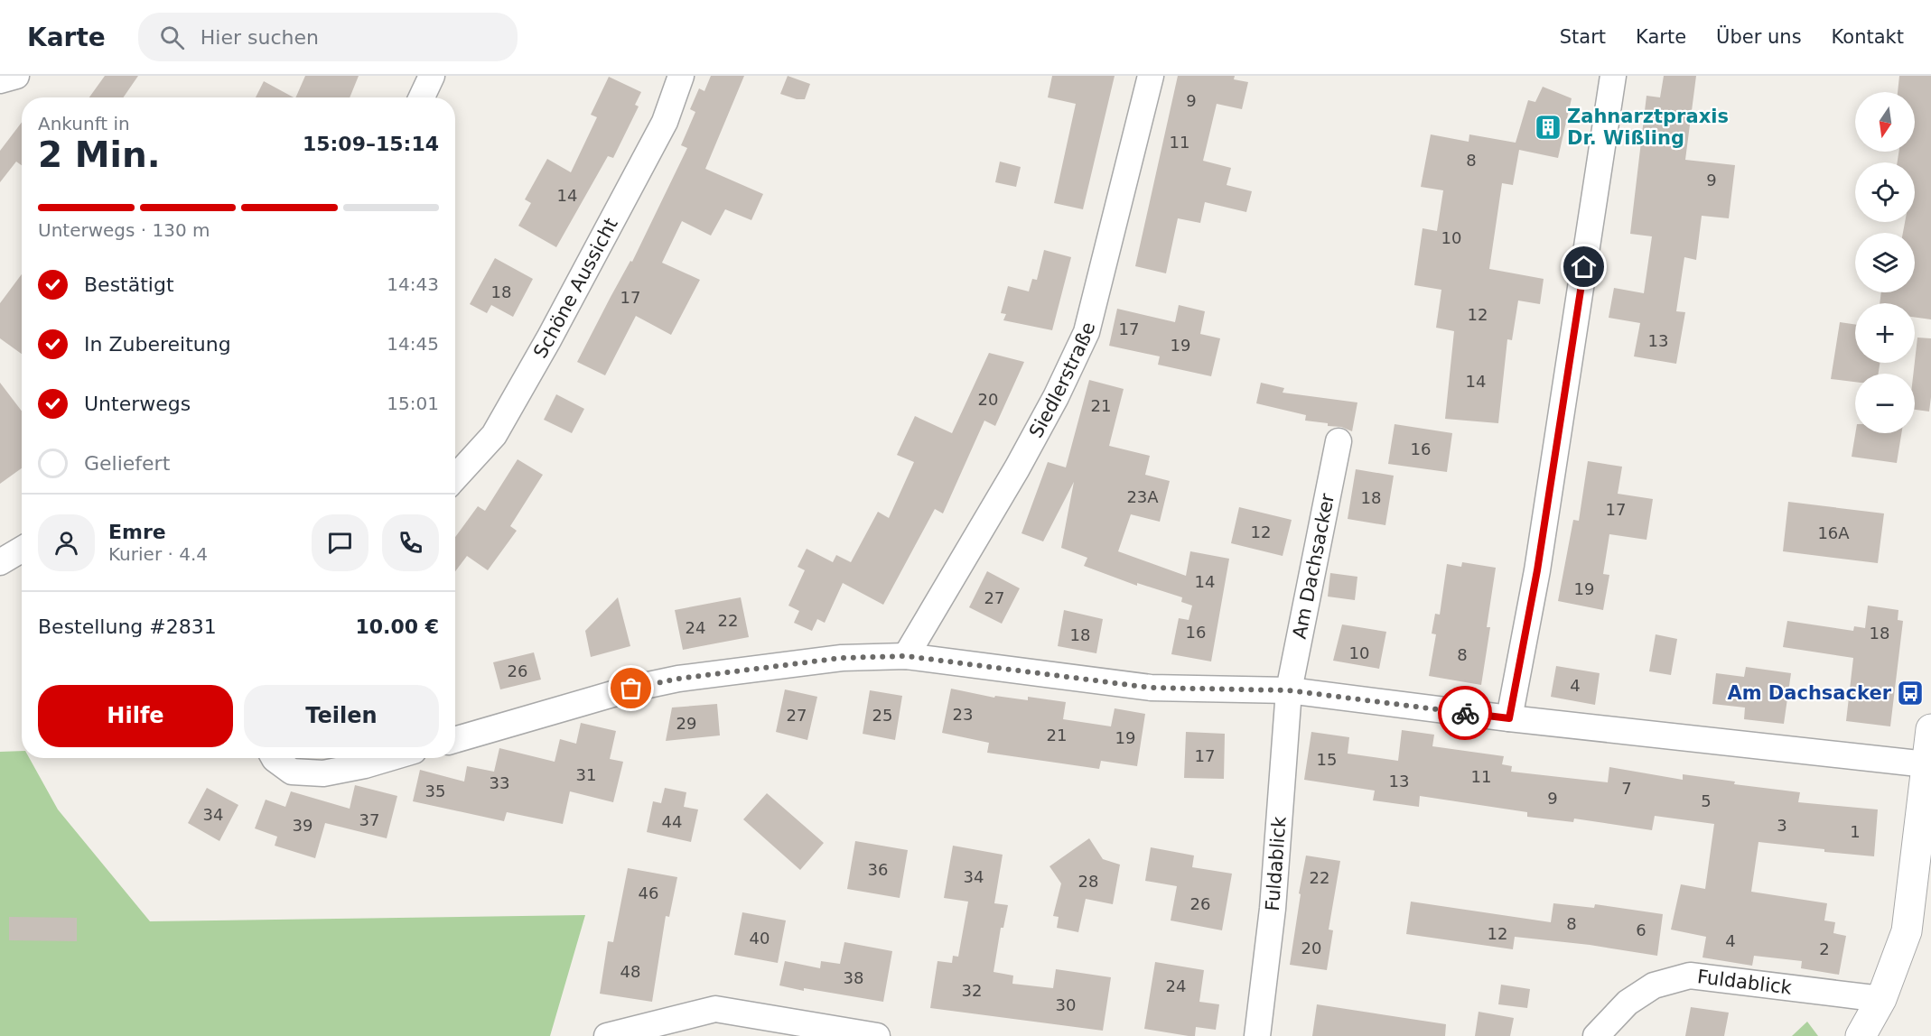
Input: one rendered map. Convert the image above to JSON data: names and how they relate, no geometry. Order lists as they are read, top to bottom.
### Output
{
  "streets": {
    "street": [
      "Schöne Aussicht",
      "Siedlerstraße",
      "Am Dachsacker",
      "Fuldablick"
    ]
  },
  "crossings": [
    ["Am Dachsacker", "Fuldablick"]
  ],
  "places": {
    "building": ["Zahnarztpraxis Dr. Wißling"],
    "bus stop": ["Am Dachsacker"]
  },
  "house_numbers": [
    "9",
    "11",
    "8",
    "9",
    "14",
    "10",
    "18",
    "17",
    "12",
    "17",
    "13",
    "19",
    "14",
    "20",
    "21",
    "16",
    "23A",
    "18",
    "17",
    "12",
    "16A",
    "14",
    "19",
    "27",
    "22",
    "24",
    "16",
    "18",
    "18",
    "10",
    "8",
    "26",
    "4",
    "23",
    "27",
    "25",
    "29",
    "21",
    "19",
    "17",
    "15",
    "31",
    "11",
    "13",
    "33",
    "7",
    "35",
    "9",
    "5",
    "34",
    "37",
    "44",
    "39",
    "3",
    "1",
    "36",
    "34",
    "22",
    "28",
    "46",
    "26",
    "8",
    "6",
    "12",
    "40",
    "4",
    "20",
    "2",
    "48",
    "38",
    "24",
    "32",
    "30"
  ],
  "north": "bottom",
  "page": {
    "header": "Karte",
    "search": "Hier suchen",
    "nav": [
      "Start",
      "Karte",
      "Über uns",
      "Kontakt"
    ],
    "map_buttons": ["+", "−"],
    "heading": ["2 Min.", "Ankunft in", "15:09–15:14"],
    "panel": [
      "Emre",
      "Kurier · 4.4",
      "Bestellung #2831",
      "10.00 €"
    ],
    "bar": "Unterwegs · 130 m",
    "list": [
      ["Bestätigt", "14:43"],
      ["In Zubereitung", "14:45"],
      ["Unterwegs", "15:01"],
      "Geliefert"
    ],
    "buttons": ["Hilfe", "Teilen"]
  }
}
